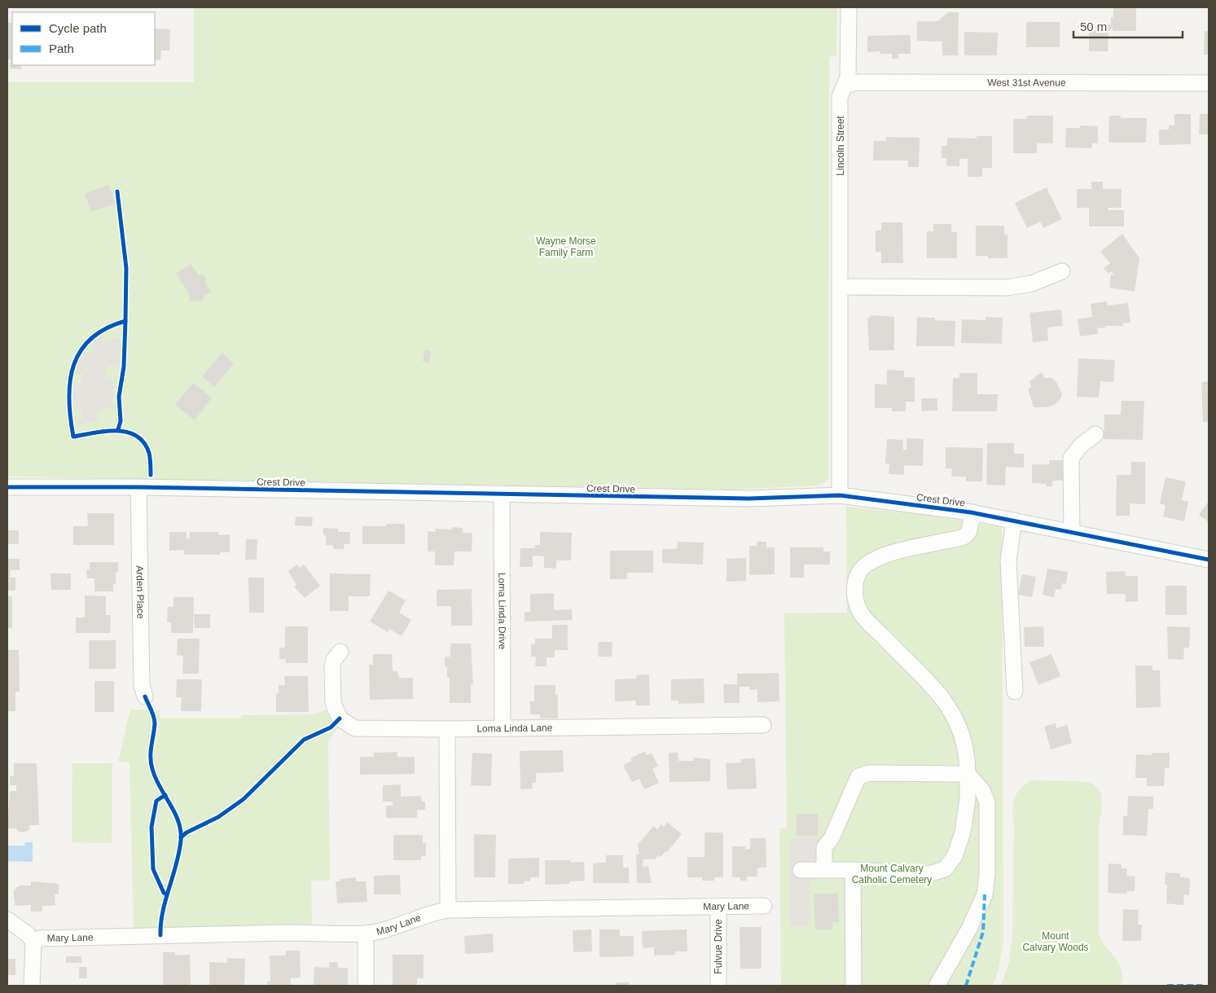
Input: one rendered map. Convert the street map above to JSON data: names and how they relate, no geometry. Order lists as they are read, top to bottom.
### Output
{
  "streets": {
    "street": [
      "West 31st Avenue",
      "Lincoln Street",
      "Crest Drive",
      "Arden Place",
      "Loma Linda Drive",
      "Loma Linda Lane",
      "Mary Lane",
      "Fulvue Drive"
    ]
  },
  "crossings": [
    ["West 31st Avenue", "Lincoln Street"],
    ["Lincoln Street", "Crest Drive"],
    ["Crest Drive", "Arden Place"],
    ["Crest Drive", "Loma Linda Drive"],
    ["Loma Linda Drive", "Loma Linda Lane"],
    ["Mary Lane", "Fulvue Drive"]
  ],
  "parks": ["Wayne Morse Family Farm", "Mount Calvary Catholic Cemetery", "Mount Calvary Woods"],
  "legend": ["Cycle path", "Path"],
  "scale_bar": "50 m"
}
